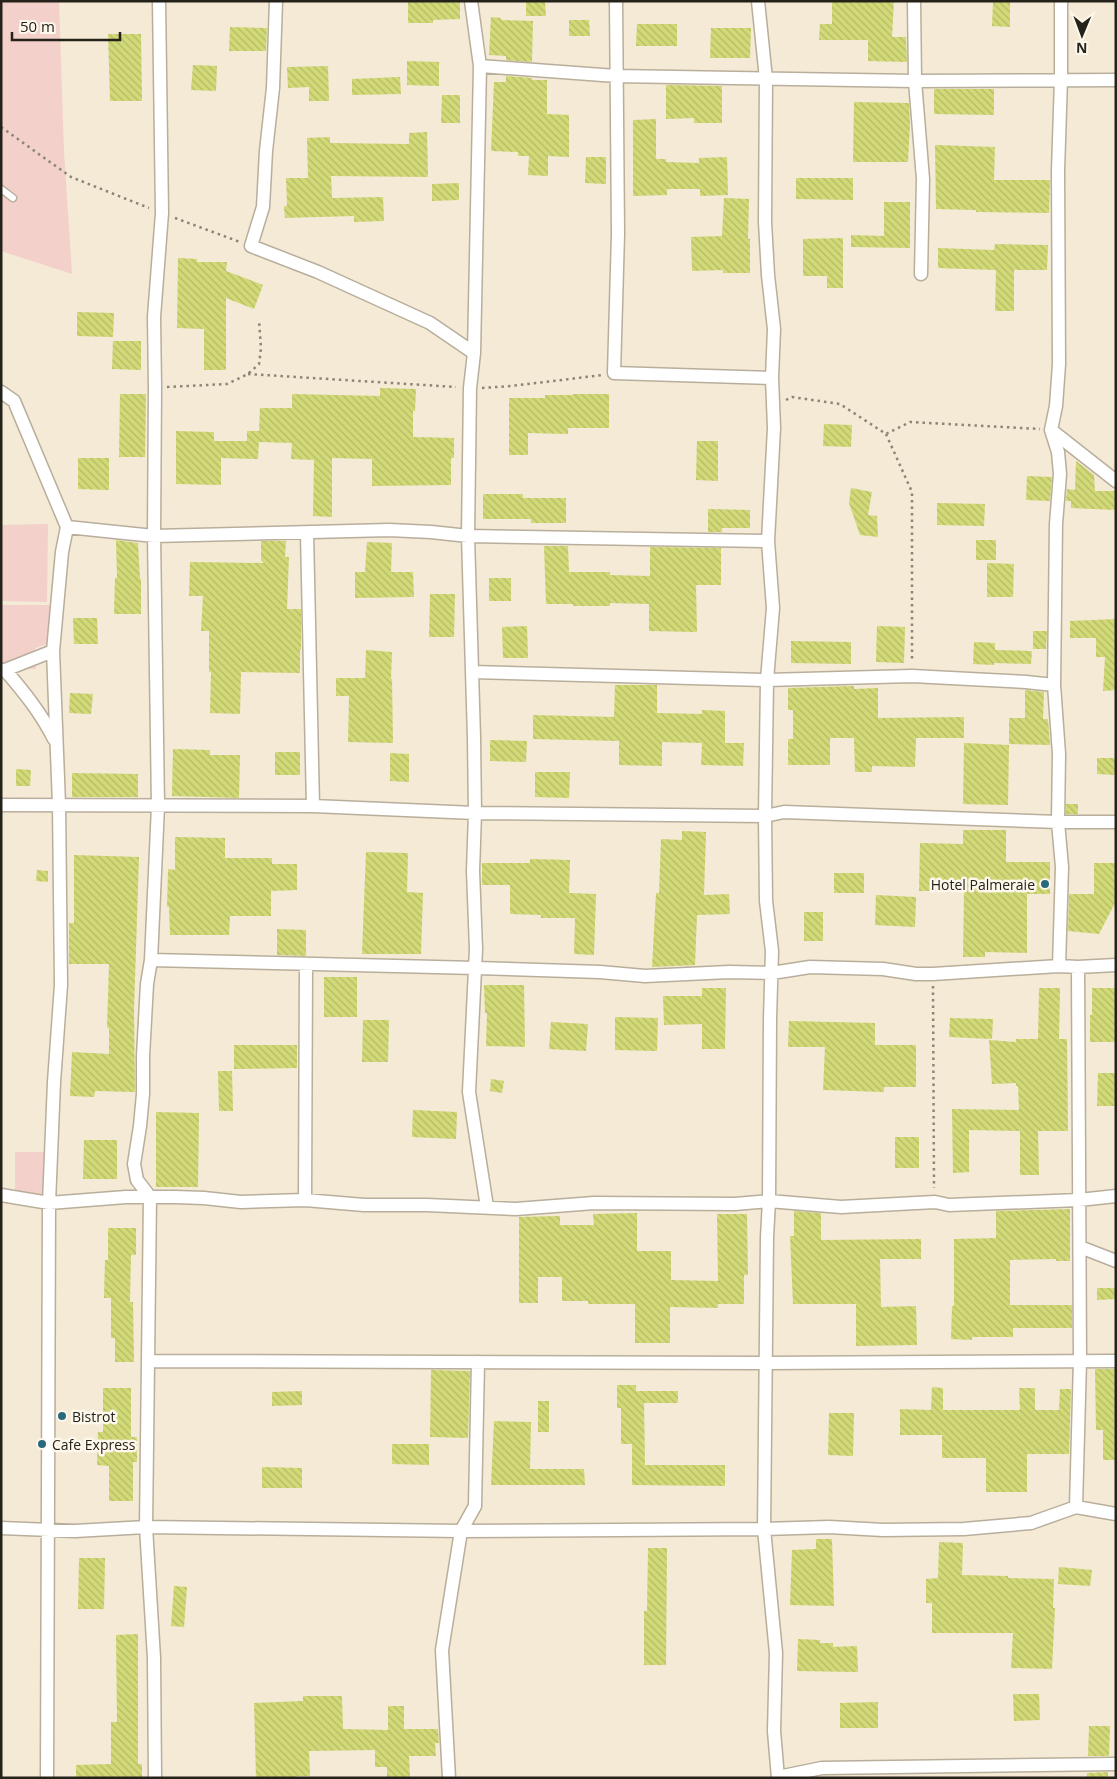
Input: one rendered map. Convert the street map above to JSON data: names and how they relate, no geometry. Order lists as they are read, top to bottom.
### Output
{
  "places": ["Hotel Palmeraie", "Bistrot", "Cafe Express"],
  "scale_bar": "50 m",
  "north": "bottom"
}
